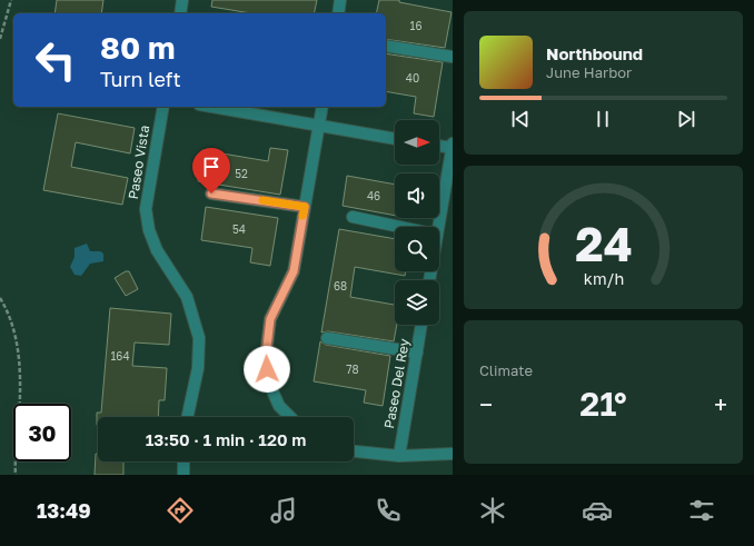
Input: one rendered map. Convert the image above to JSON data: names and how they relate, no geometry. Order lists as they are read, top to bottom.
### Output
{
  "streets": {
    "street": ["Paseo Vista", "Paseo Del Rey"]
  },
  "house_numbers": [
    "16",
    "40",
    "52",
    "46",
    "54",
    "68",
    "164",
    "78"
  ],
  "north": "right",
  "page": {
    "turn": ["80 m", "Turn left"],
    "song": ["Northbound", "June Harbor"],
    "tile": "Climate",
    "heat": ["−", "21°", "+"],
    "limit": "30",
    "trip": "13:50 · 1 min · 120 m",
    "tabs": "13:49",
    "gauge": ["24", "km/h"]
  }
}
